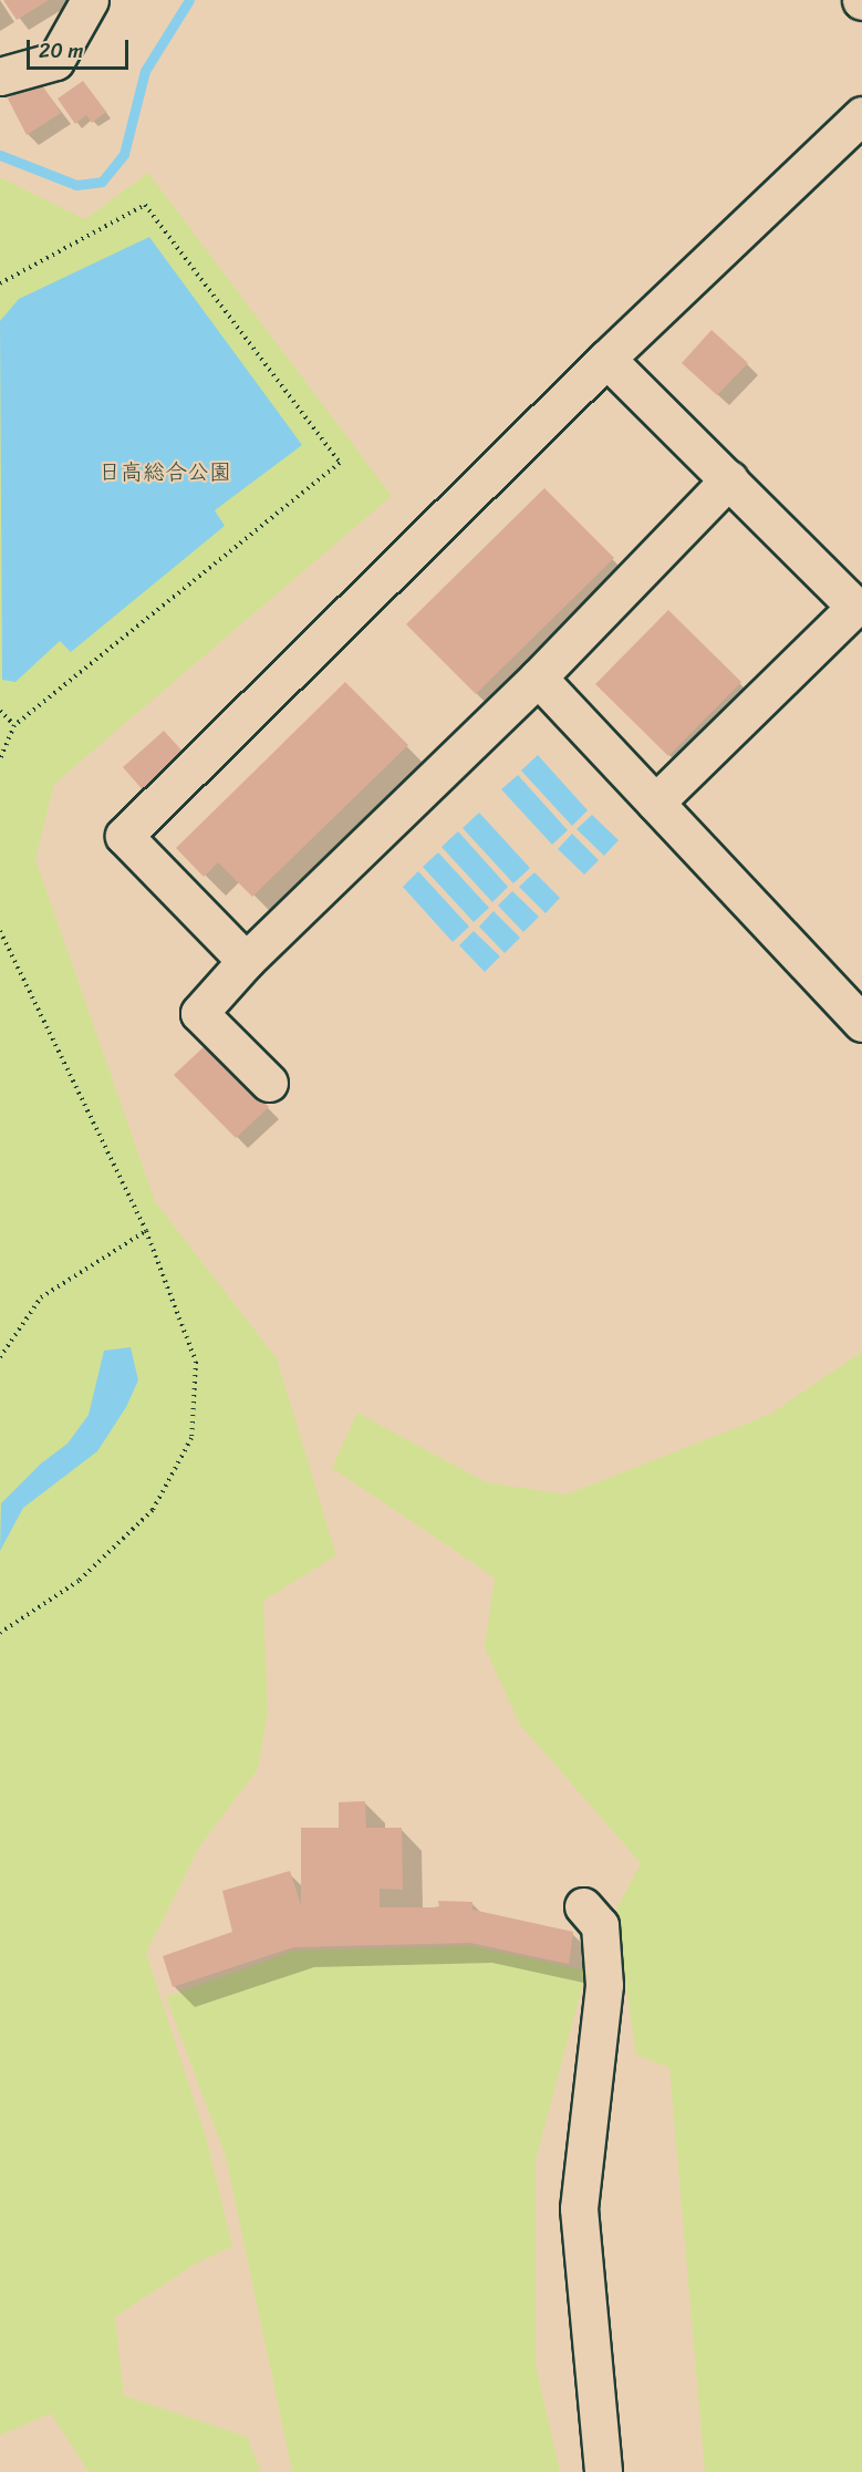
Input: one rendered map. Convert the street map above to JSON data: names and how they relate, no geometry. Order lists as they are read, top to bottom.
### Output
{
  "parks": ["日高総合公園"],
  "scale_bar": "20 m"
}
